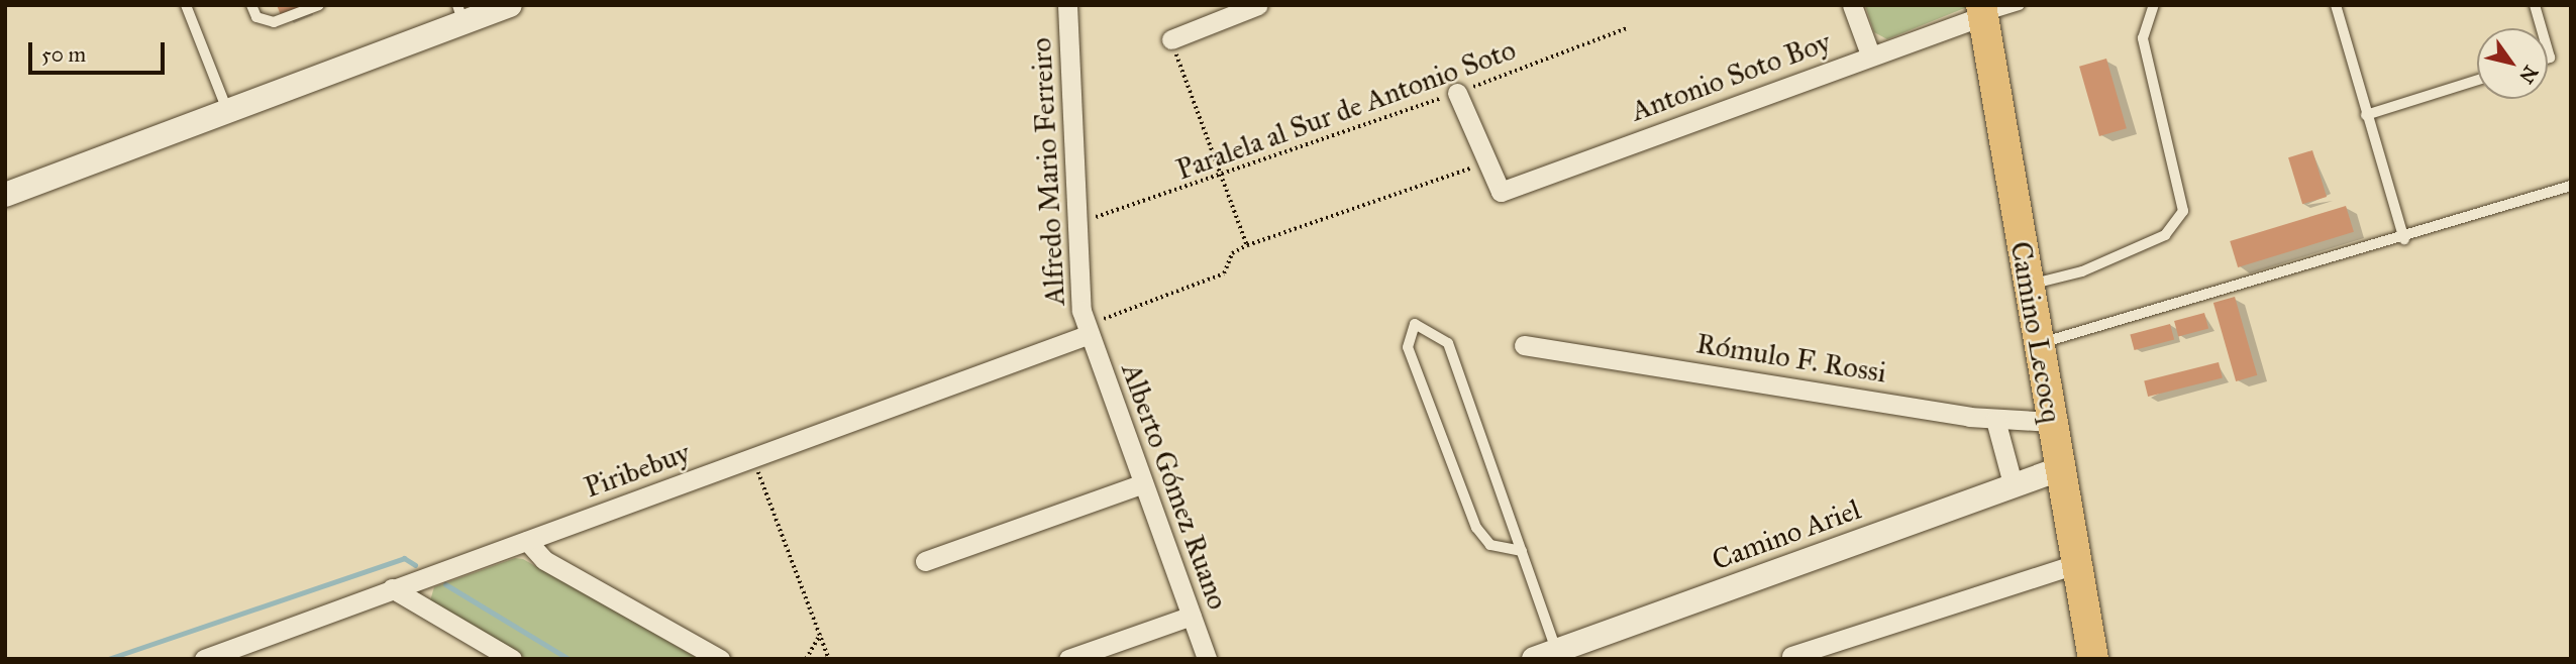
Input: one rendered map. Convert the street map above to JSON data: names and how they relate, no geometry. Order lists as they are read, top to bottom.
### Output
{
  "streets": {
    "main road": ["Camino Lecocq"],
    "street": [
      "Antonio Soto Boy",
      "Alfredo Mario Ferreiro",
      "Rómulo F. Rossi",
      "Piribebuy",
      "Alberto Gómez Ruano",
      "Camino Ariel"
    ],
    "path": ["Paralela al Sur de Antonio Soto"]
  },
  "crossings": [
    ["Antonio Soto Boy", "Camino Lecocq"],
    ["Paralela al Sur de Antonio Soto", "Alfredo Mario Ferreiro"],
    ["Alfredo Mario Ferreiro", "Piribebuy"],
    ["Alfredo Mario Ferreiro", "Alberto Gómez Ruano"],
    ["Camino Lecocq", "Rómulo F. Rossi"],
    ["Camino Lecocq", "Camino Ariel"],
    ["Piribebuy", "Alberto Gómez Ruano"]
  ],
  "scale_bar": "50 m",
  "north": "bottom right"
}
